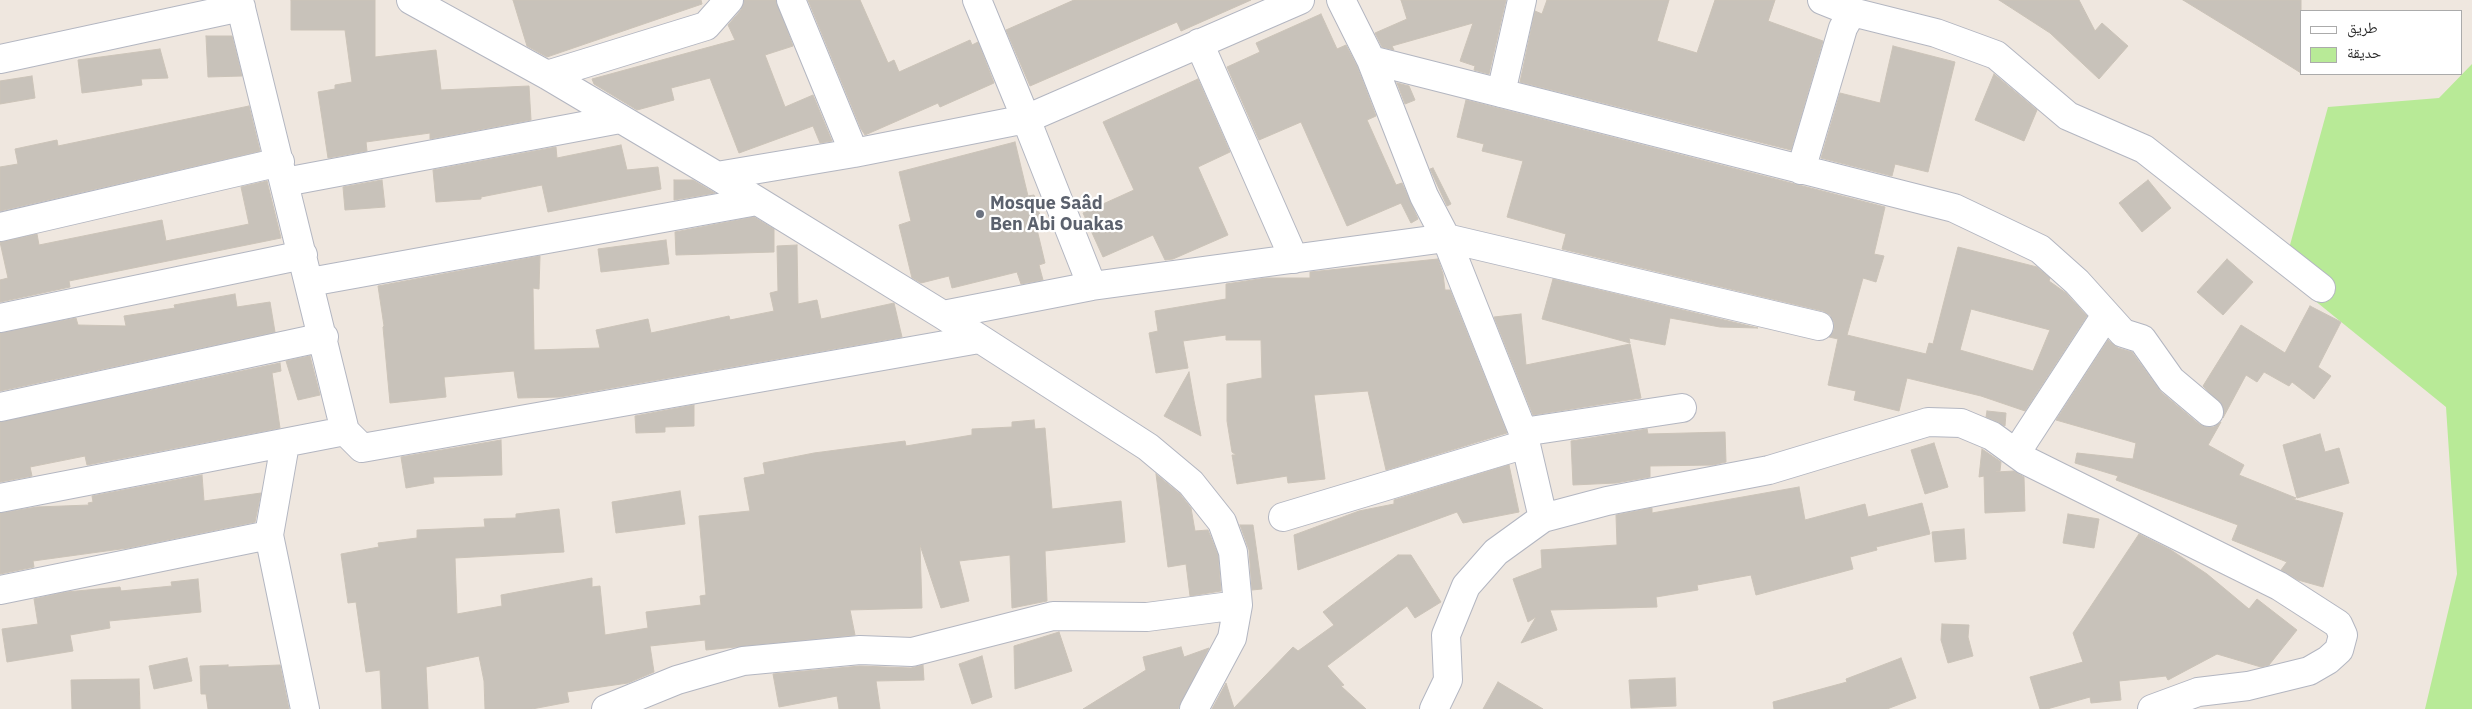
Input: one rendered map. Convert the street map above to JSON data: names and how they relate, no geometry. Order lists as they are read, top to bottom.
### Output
{
  "places": ["Mosque Saâd Ben Abi Ouakas"],
  "legend": ["طريق", "حديقة"]
}
